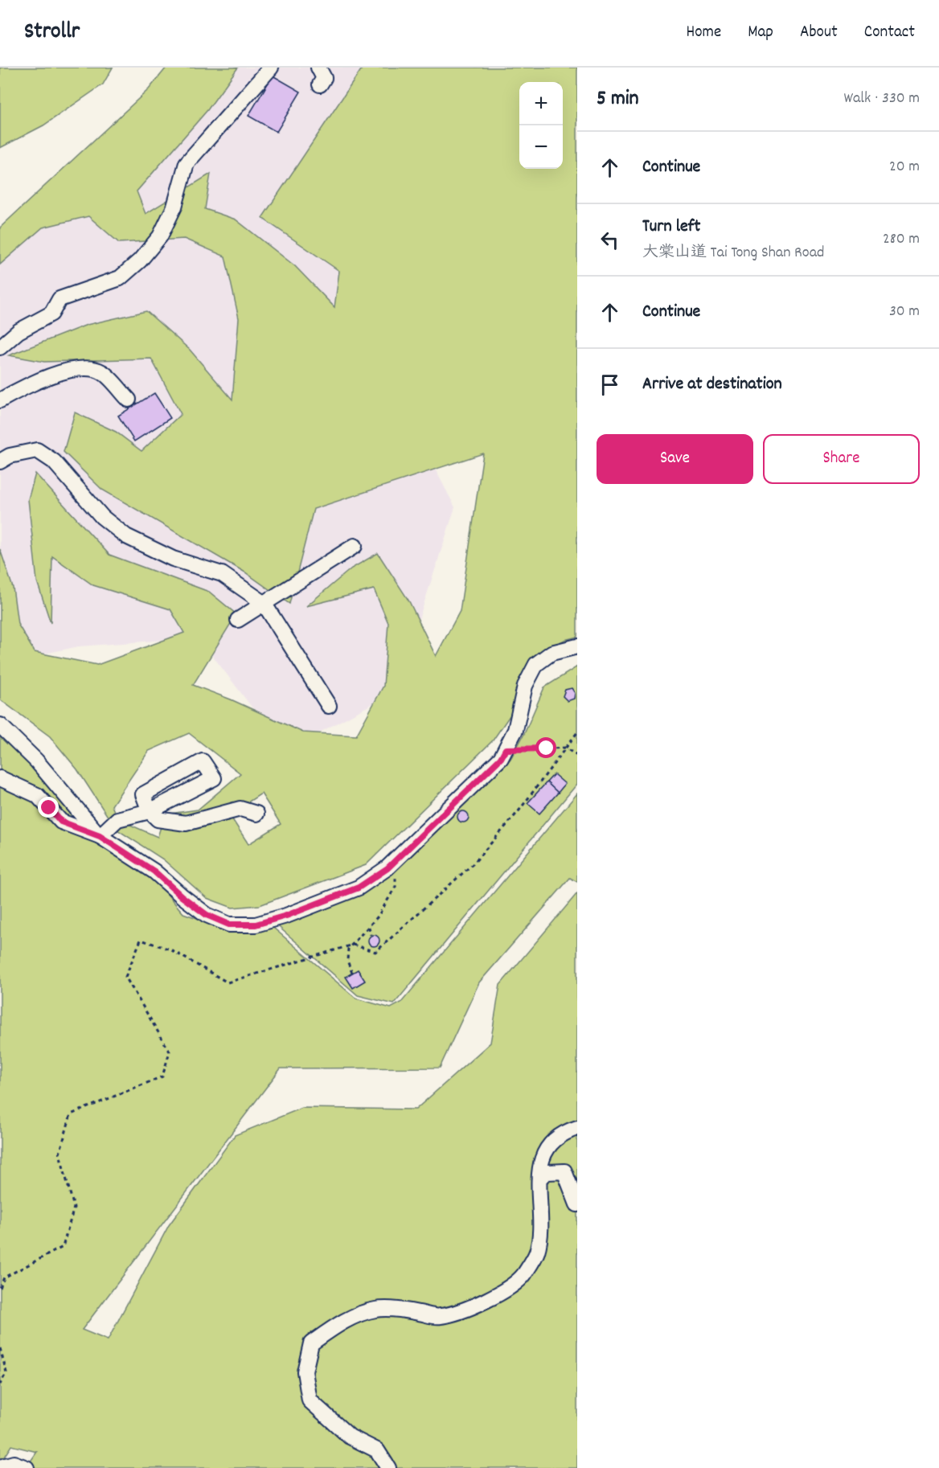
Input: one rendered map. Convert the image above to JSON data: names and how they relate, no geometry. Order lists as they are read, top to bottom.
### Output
{
  "page": {
    "header": "Strollr",
    "nav": [
      "Home",
      "Map",
      "About",
      "Contact"
    ],
    "heading": ["5 min", "Walk · 330 m"],
    "map_buttons": ["+", "−"],
    "list": [
      ["Continue", "20 m"],
      ["Turn left", "大棠山道 Tai Tong Shan Road", "280 m"],
      ["Continue", "30 m"],
      "Arrive at destination"
    ],
    "buttons": ["Save", "Share"]
  }
}
